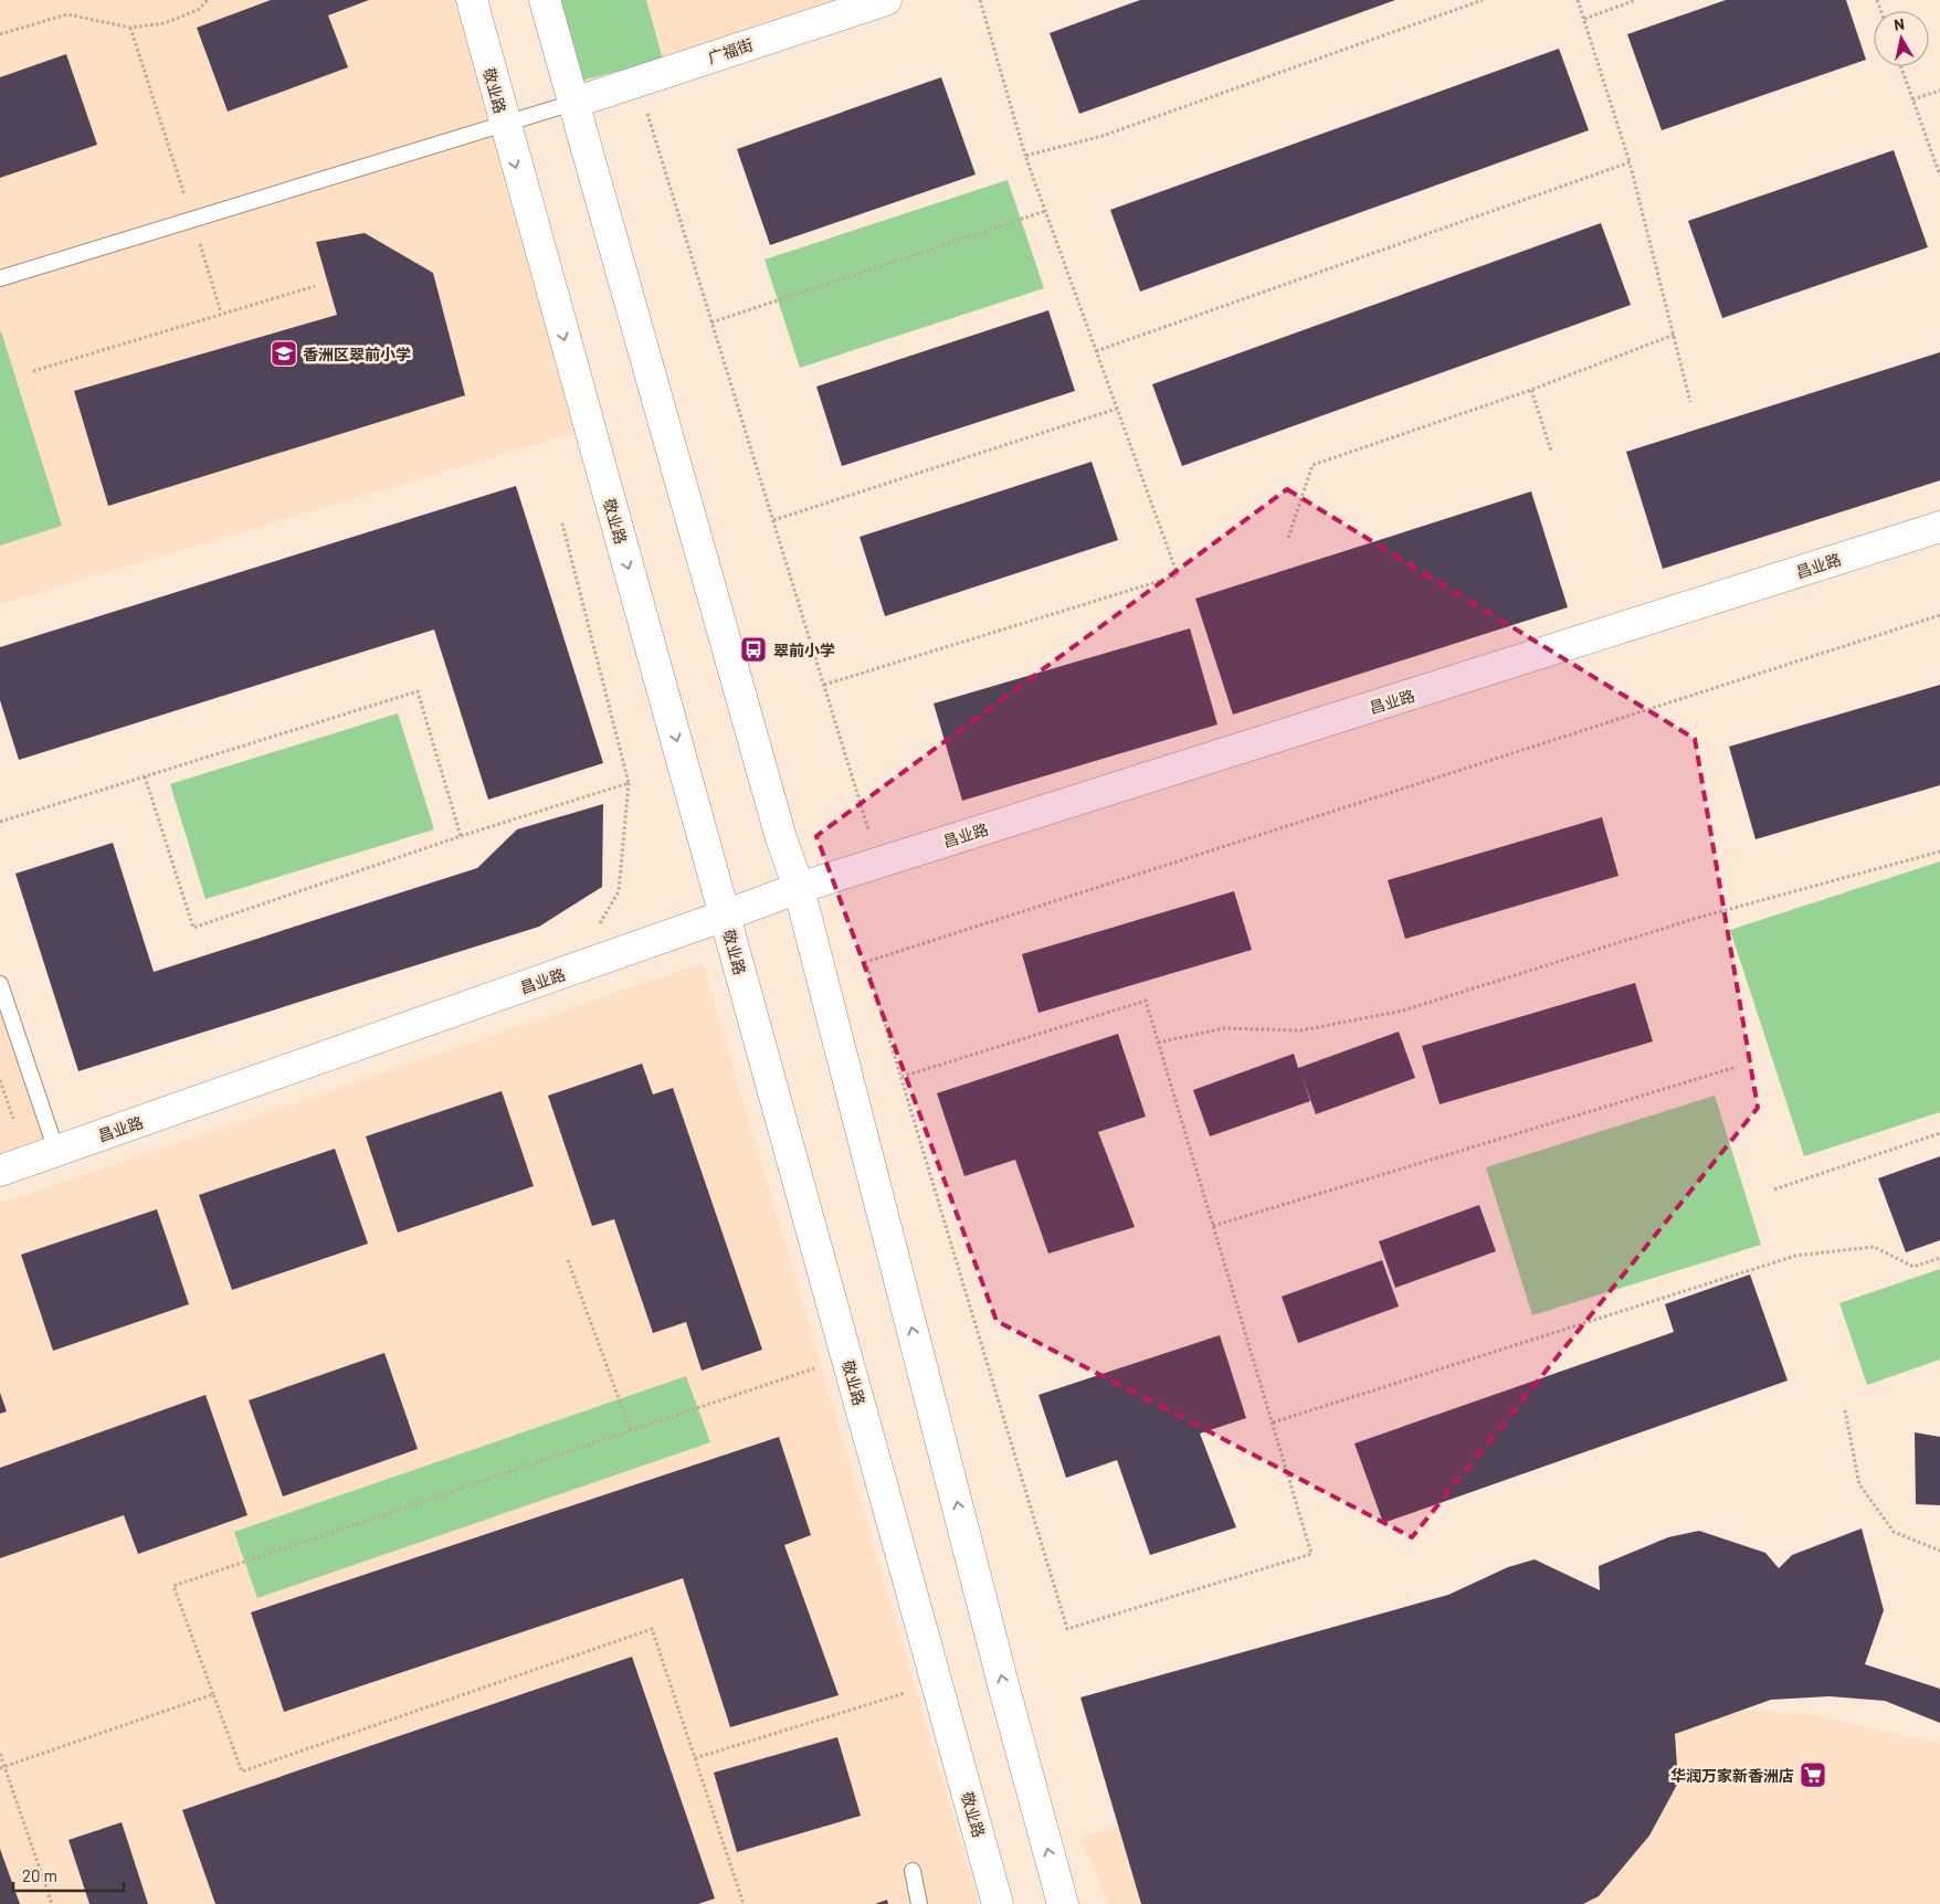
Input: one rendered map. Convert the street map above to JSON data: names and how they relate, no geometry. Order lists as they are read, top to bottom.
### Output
{
  "streets": {
    "main road": ["广福街", "敬业路", "昌业路"]
  },
  "crossings": [
    ["敬业路", "昌业路"]
  ],
  "places": {
    "school or university": ["香洲区翠前小学"],
    "bus stop": ["翠前小学"],
    "supermarket": ["华润万家新香洲店"]
  },
  "scale_bar": "20 m",
  "north": "top"
}
